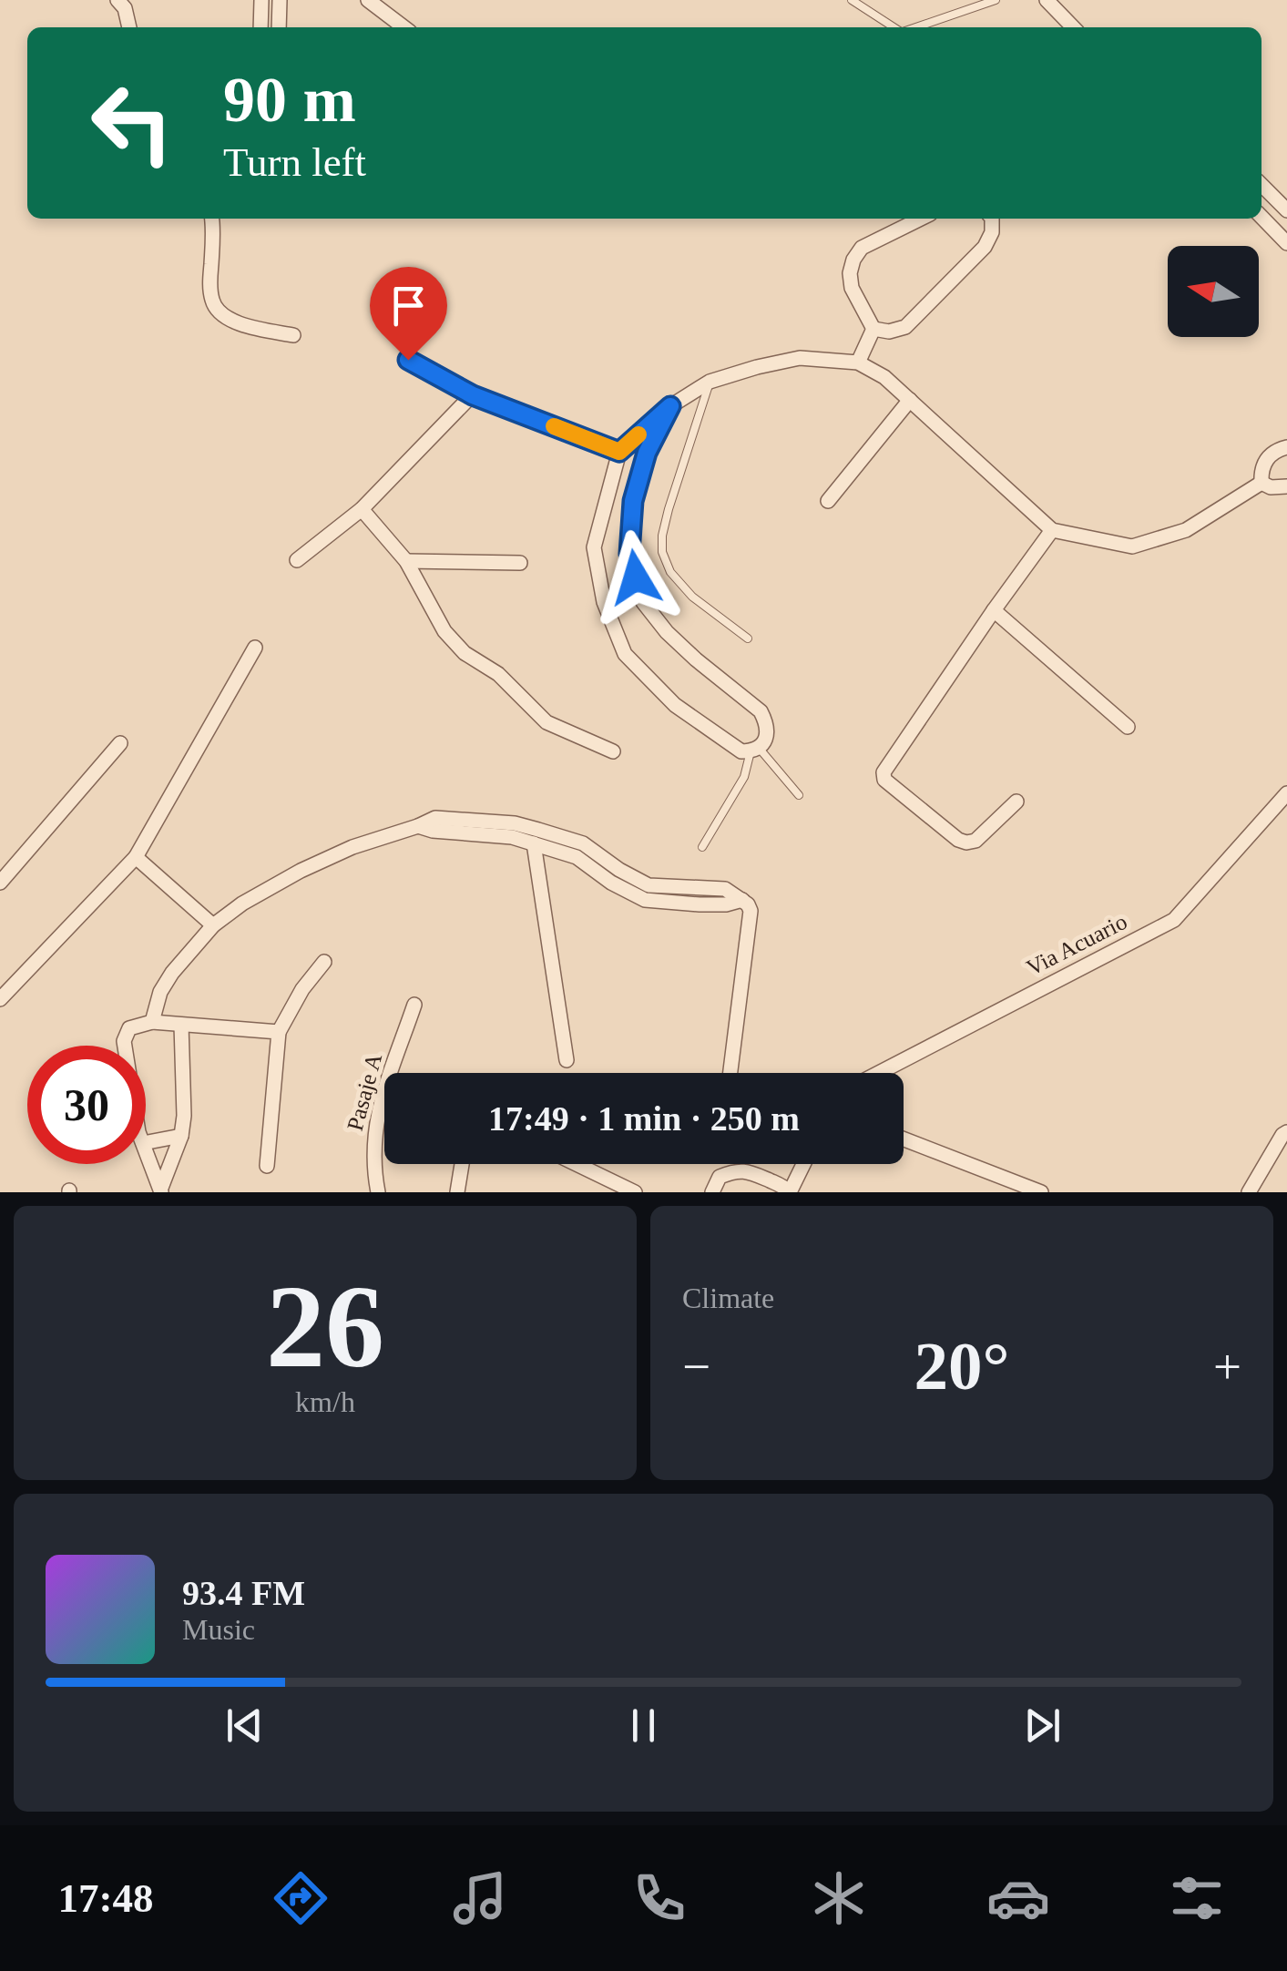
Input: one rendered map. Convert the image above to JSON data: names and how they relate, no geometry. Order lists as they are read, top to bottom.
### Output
{
  "streets": {
    "street": ["Via Acuario", "Pasaje A"]
  },
  "north": "left",
  "page": {
    "turn": ["90 m", "Turn left"],
    "limit": "30",
    "trip": "17:49 · 1 min · 250 m",
    "tile": [
      ["26", "km/h"],
      "Climate"
    ],
    "heat": ["−", "20°", "+"],
    "song": ["93.4 FM", "Music"],
    "tabs": "17:48"
  }
}
